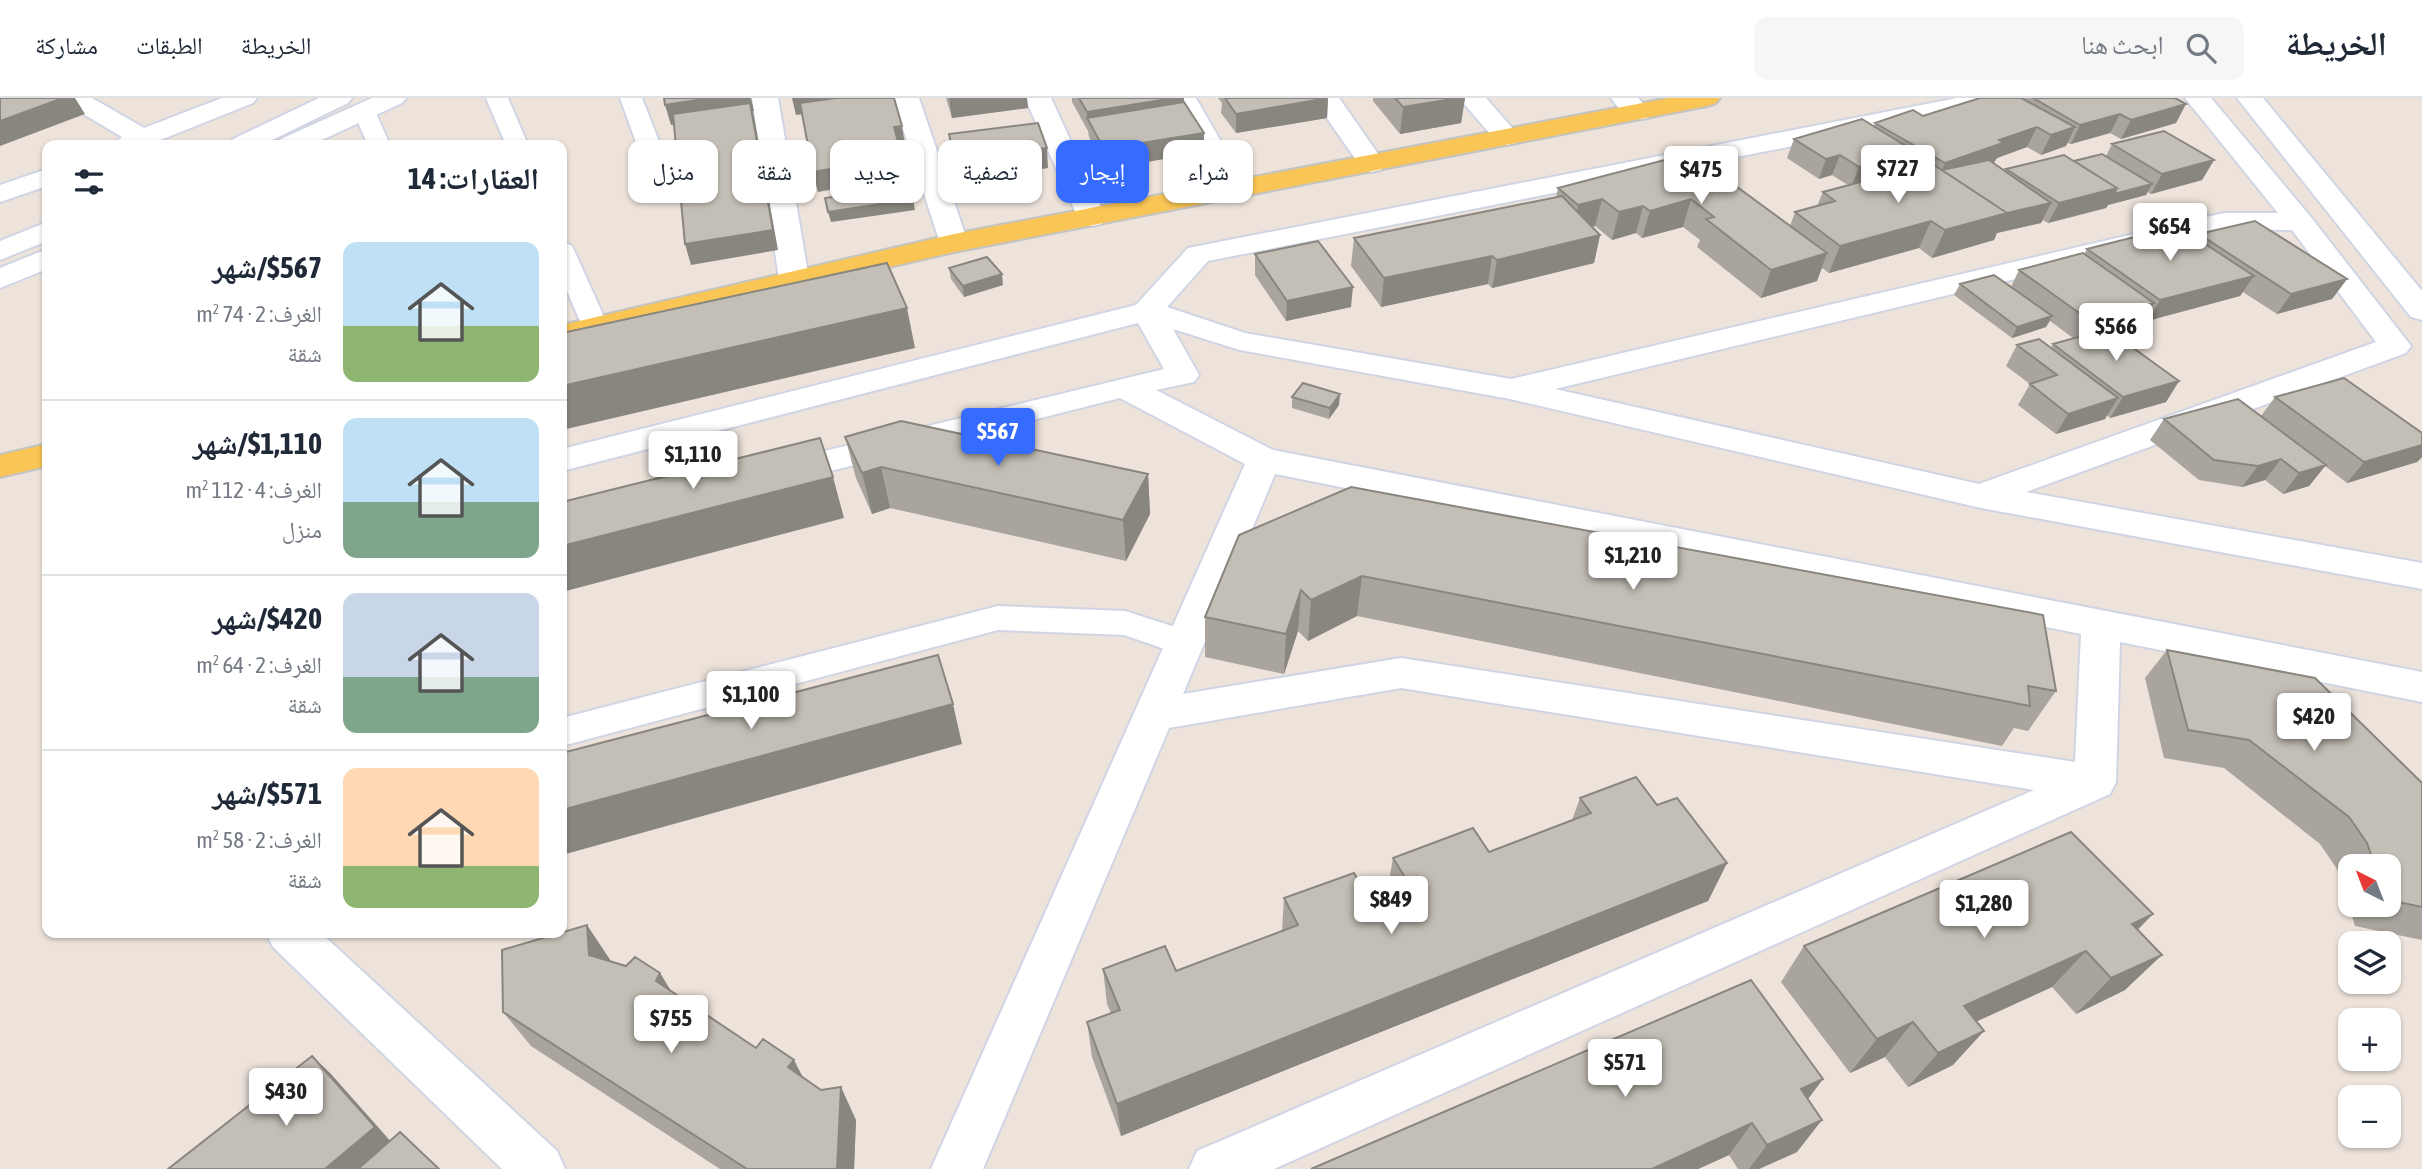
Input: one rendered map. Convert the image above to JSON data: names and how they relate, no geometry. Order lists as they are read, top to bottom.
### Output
{
  "north": "top left",
  "page": {
    "header": "الخريطة",
    "search": "ابحث هنا",
    "nav": ["الخريطة", "الطبقات", "مشاركة"],
    "chip": [
      "شراء",
      "إيجار",
      "تصفية",
      "جديد",
      "شقة",
      "منزل"
    ],
    "heading": "العقارات: 14",
    "price": [
      "$727",
      "$475",
      "$654",
      "$566",
      "$567",
      "$1,110",
      "$1,210",
      "$1,100",
      "$420",
      "$849",
      "$1,280",
      "$755",
      "$571",
      "$430"
    ],
    "list": [
      {
        "name": "$567/شهر",
        "note": "الغرف: 2 · 74 m² · شقة"
      },
      {
        "name": "$1,110/شهر",
        "note": "الغرف: 4 · 112 m² · منزل"
      },
      {
        "name": "$420/شهر",
        "note": "الغرف: 2 · 64 m² · شقة"
      },
      {
        "name": "$571/شهر",
        "note": "الغرف: 2 · 58 m² · شقة"
      }
    ],
    "map_buttons": ["+", "−"]
  }
}
